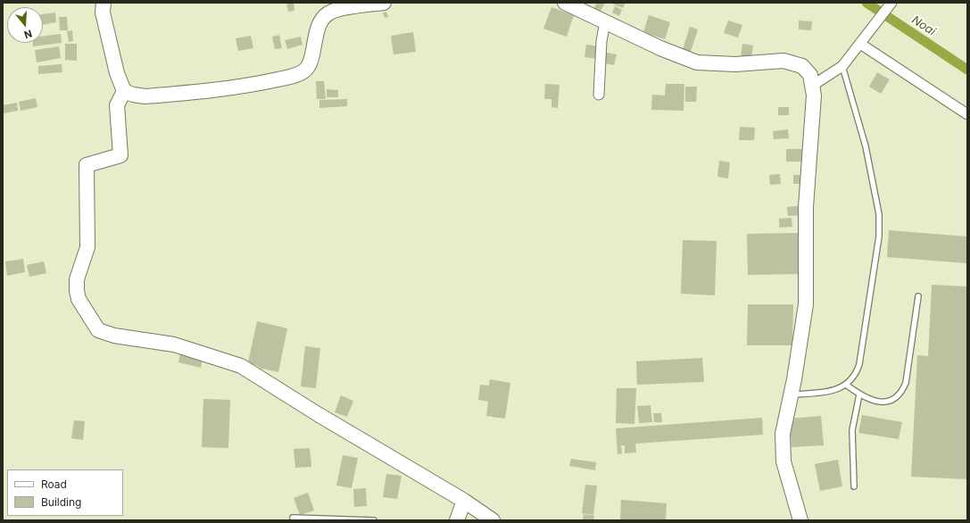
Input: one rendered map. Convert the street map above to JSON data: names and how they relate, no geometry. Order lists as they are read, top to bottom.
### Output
{
  "water": ["Noai"],
  "legend": ["Road", "Building"],
  "north": "bottom"
}
